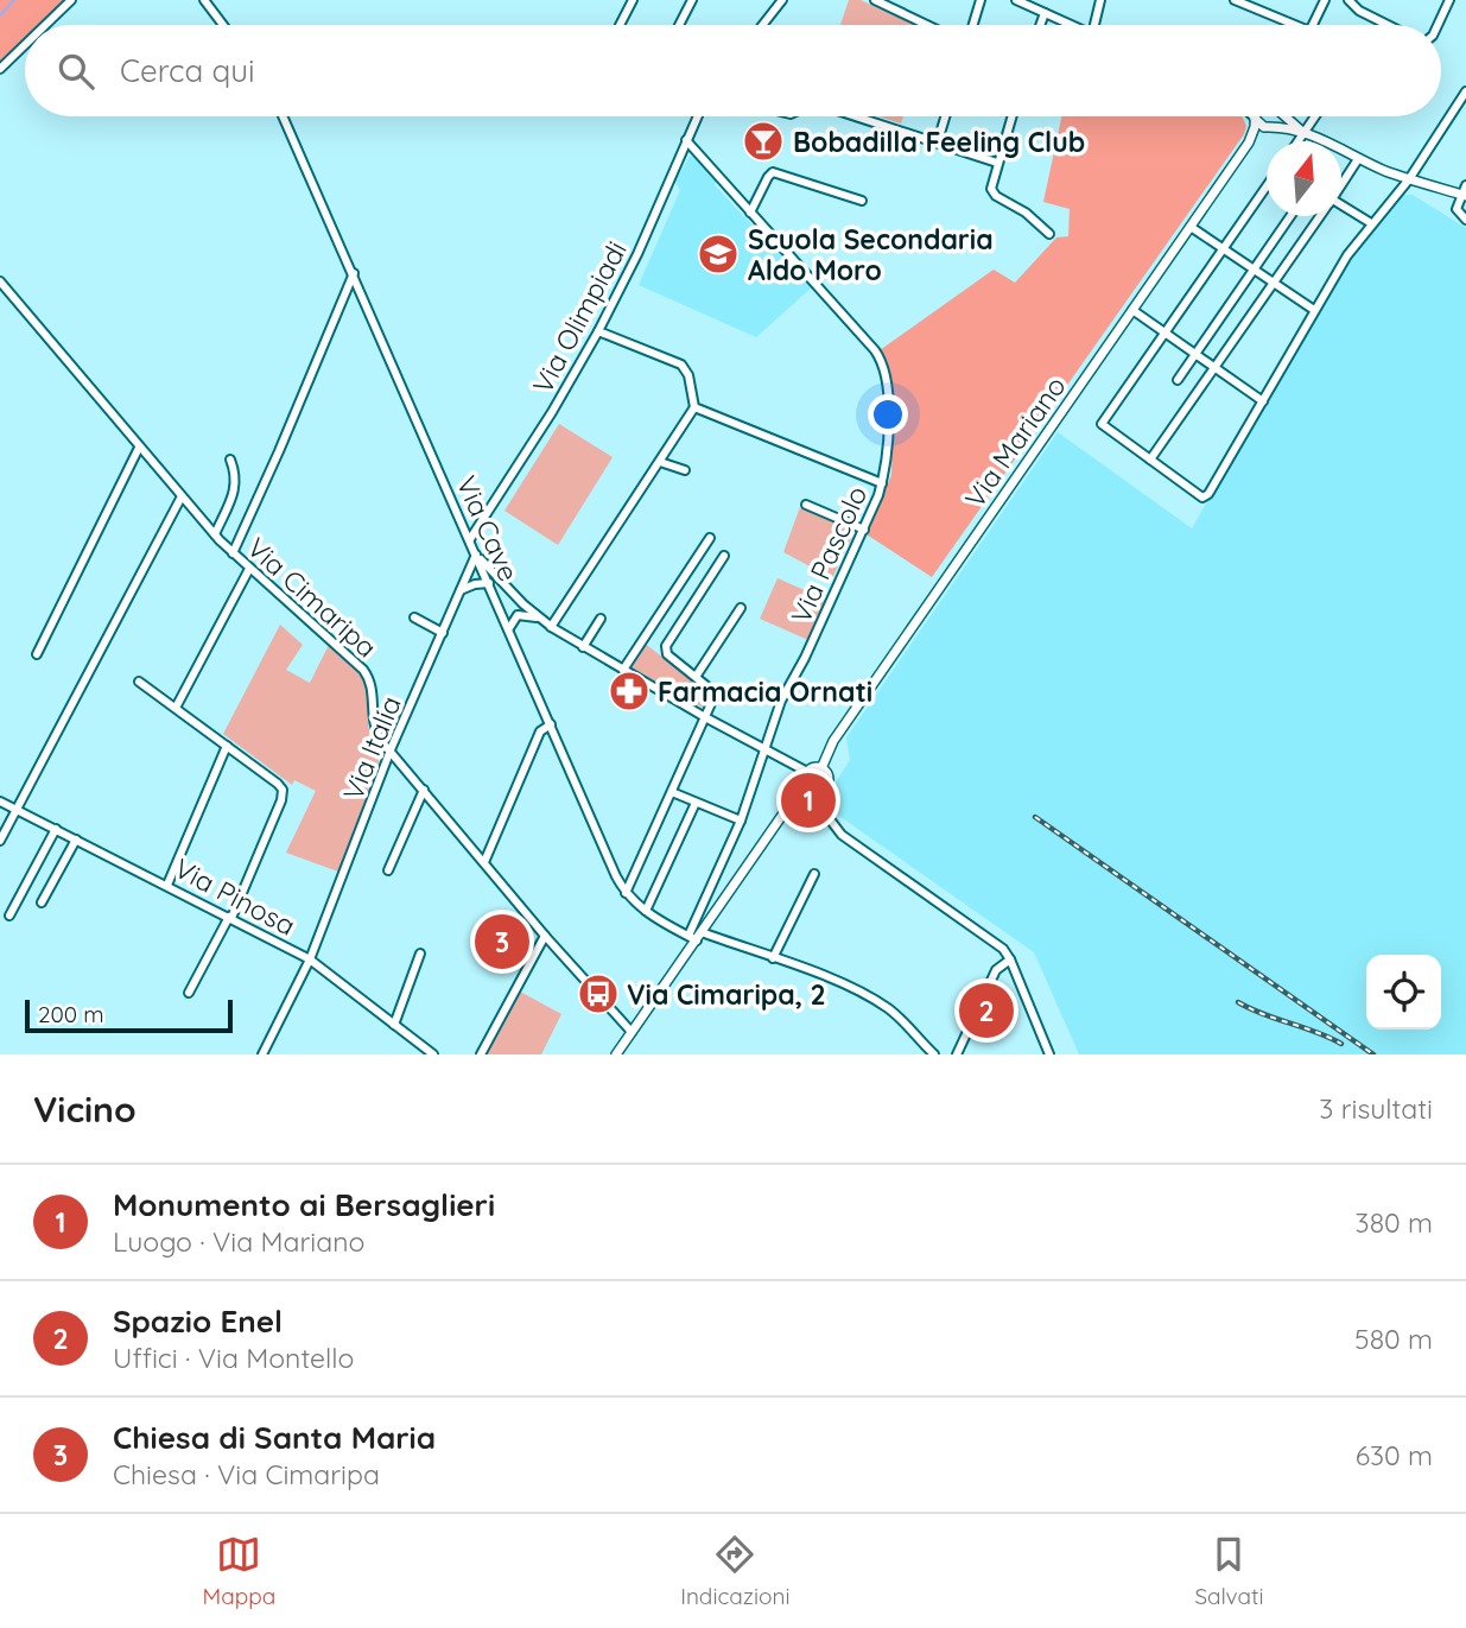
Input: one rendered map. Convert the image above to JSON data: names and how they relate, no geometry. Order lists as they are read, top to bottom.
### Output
{
  "streets": {
    "street": [
      "Via Olimpiadi",
      "Via Mariano",
      "Via Cave",
      "Via Pascolo",
      "Via Cimaripa",
      "Via Italia",
      "Via Pinosa"
    ]
  },
  "crossings": [
    ["Via Olimpiadi", "Via Cave"],
    ["Via Olimpiadi", "Via Pascolo"],
    ["Via Cave", "Via Pascolo"],
    ["Via Cave", "Via Italia"],
    ["Via Cimaripa", "Via Italia"],
    ["Via Italia", "Via Pinosa"]
  ],
  "places": {
    "bar": ["Bobadilla Feeling Club"],
    "school or university": ["Scuola Secondaria Aldo Moro"],
    "pharmacy": ["Farmacia Ornati"],
    "bus stop": ["Via Cimaripa, 2"]
  },
  "scale_bar": "200 m",
  "north": "top",
  "page": {
    "search": "Cerca qui",
    "pins": ["1", "3", "2"],
    "scale": "200 m",
    "heading": ["Vicino", "3 risultati"],
    "list": [
      {
        "mark": "1",
        "name": "Monumento ai Bersaglieri",
        "note": "Luogo · Via Mariano",
        "value": "380 m"
      },
      {
        "mark": "2",
        "name": "Spazio Enel",
        "note": "Uffici · Via Montello",
        "value": "580 m"
      },
      {
        "mark": "3",
        "name": "Chiesa di Santa Maria",
        "note": "Chiesa · Via Cimaripa",
        "value": "630 m"
      }
    ],
    "nav": ["Mappa", "Indicazioni", "Salvati"]
  }
}
